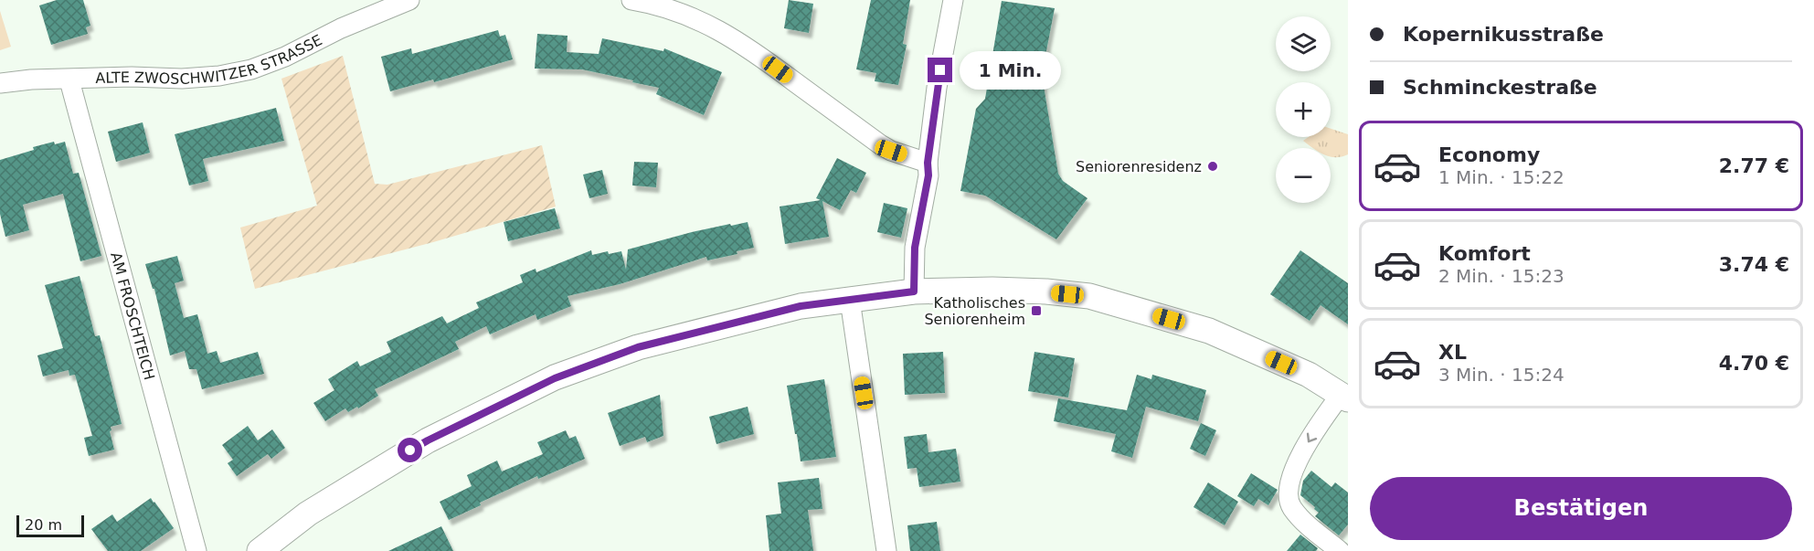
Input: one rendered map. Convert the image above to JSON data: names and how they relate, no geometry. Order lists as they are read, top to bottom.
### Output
{
  "streets": {
    "street": ["ALTE ZWOSCHWITZER STRASSE", "AM FROSCHTEICH"]
  },
  "crossings": [
    ["ALTE ZWOSCHWITZER STRASSE", "AM FROSCHTEICH"]
  ],
  "places": {
    "other": ["Seniorenresidenz"],
    "transit": ["Katholisches Seniorenheim"]
  },
  "scale_bar": "20 m",
  "page": {
    "banner": ["Kopernikusstraße", "Schminckestraße"],
    "map_buttons": ["+", "−"],
    "bubble": "1 Min.",
    "list": [
      {
        "name": "Economy",
        "note": "1 Min. · 15:22",
        "value": "2.77 €"
      },
      {
        "name": "Komfort",
        "note": "2 Min. · 15:23",
        "value": "3.74 €"
      },
      {
        "name": "XL",
        "note": "3 Min. · 15:24",
        "value": "4.70 €"
      }
    ],
    "buttons": "Bestätigen",
    "scale": "20 m"
  }
}
